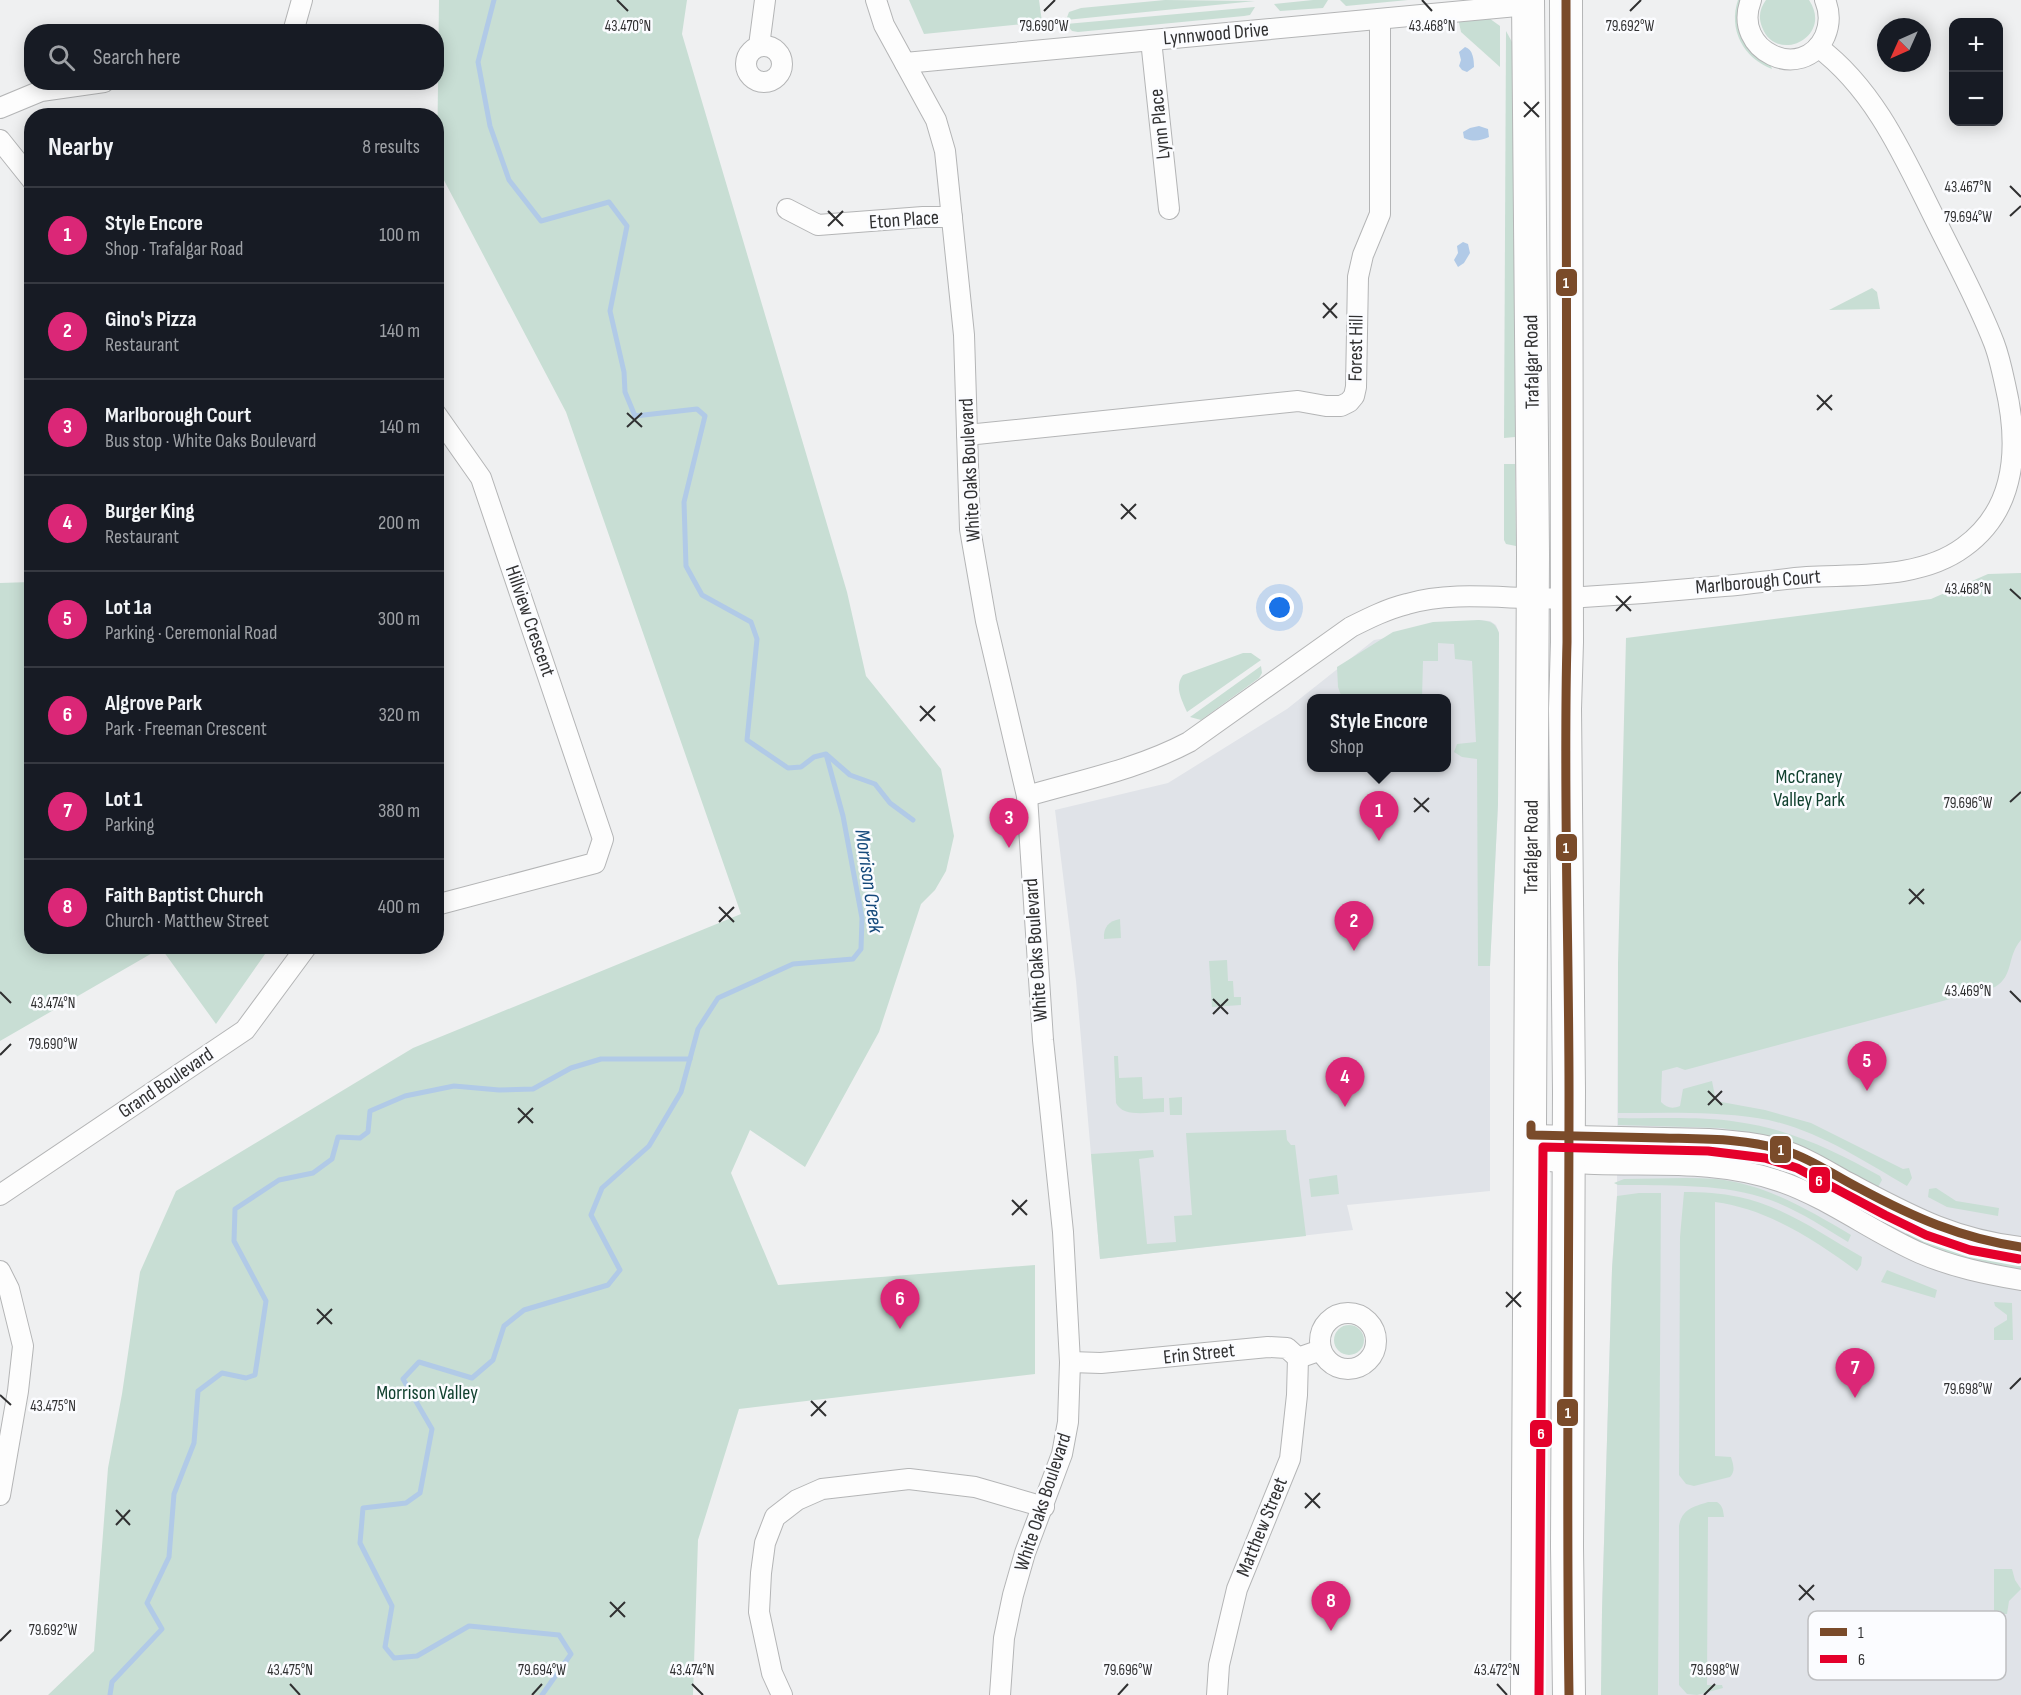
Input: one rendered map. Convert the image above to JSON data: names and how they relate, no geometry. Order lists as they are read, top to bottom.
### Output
{
  "streets": {
    "main road": ["Trafalgar Road"],
    "street": [
      "Lynnwood Drive",
      "Lynn Place",
      "Eton Place",
      "Forest Hill",
      "White Oaks Boulevard",
      "Marlborough Court",
      "Hillview Crescent",
      "Grand Boulevard",
      "Erin Street",
      "Matthew Street"
    ]
  },
  "crossings": [
    ["Lynnwood Drive", "Lynn Place"],
    ["Lynnwood Drive", "Forest Hill"],
    ["Lynnwood Drive", "Trafalgar Road"],
    ["Lynnwood Drive", "White Oaks Boulevard"],
    ["Eton Place", "White Oaks Boulevard"],
    ["Forest Hill", "White Oaks Boulevard"],
    ["Trafalgar Road", "Marlborough Court"],
    ["White Oaks Boulevard", "Marlborough Court"],
    ["White Oaks Boulevard", "Erin Street"],
    ["Erin Street", "Matthew Street"]
  ],
  "water": ["Morrison Creek"],
  "parks": ["McCraney Valley Park", "Morrison Valley"],
  "lines": ["transit line 1", "transit line 6"],
  "legend": ["1", "6"],
  "north": "bottom left",
  "page": {
    "map_buttons": ["+", "−"],
    "search": "Search here",
    "heading": ["Nearby", "8 results"],
    "list": [
      {
        "mark": "1",
        "name": "Style Encore",
        "note": "Shop · Trafalgar Road",
        "value": "100 m"
      },
      {
        "mark": "2",
        "name": "Gino's Pizza",
        "note": "Restaurant",
        "value": "140 m"
      },
      {
        "mark": "3",
        "name": "Marlborough Court",
        "note": "Bus stop · White Oaks Boulevard",
        "value": "140 m"
      },
      {
        "mark": "4",
        "name": "Burger King",
        "note": "Restaurant",
        "value": "200 m"
      },
      {
        "mark": "5",
        "name": "Lot 1a",
        "note": "Parking · Ceremonial Road",
        "value": "300 m"
      },
      {
        "mark": "6",
        "name": "Algrove Park",
        "note": "Park · Freeman Crescent",
        "value": "320 m"
      },
      {
        "mark": "7",
        "name": "Lot 1",
        "note": "Parking",
        "value": "380 m"
      },
      {
        "mark": "8",
        "name": "Faith Baptist Church",
        "note": "Church · Matthew Street",
        "value": "400 m"
      }
    ],
    "popup": ["Style Encore", "Shop"],
    "pins": [
      "1",
      "3",
      "2",
      "5",
      "4",
      "6",
      "7",
      "8"
    ]
  },
  "coordinates": [
    "43.470°N",
    "79.690°W",
    "43.468°N",
    "79.692°W",
    "43.467°N",
    "79.694°W",
    "79.696°W",
    "43.469°N",
    "43.474°N",
    "79.698°W",
    "43.475°N",
    "43.472°N"
  ]
}
